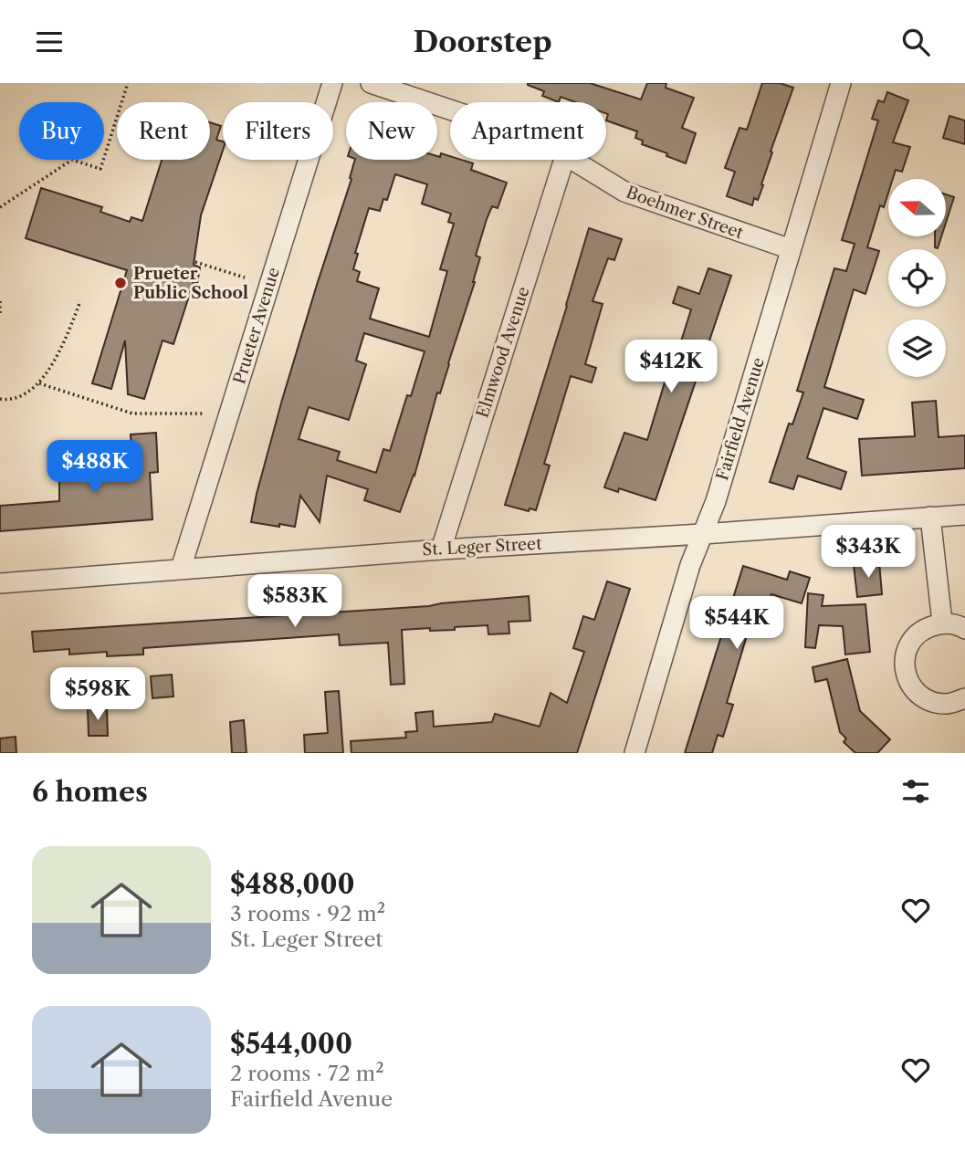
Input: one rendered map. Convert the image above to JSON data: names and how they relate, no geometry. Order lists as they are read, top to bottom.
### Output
{
  "streets": {
    "street": [
      "Boehmer Street",
      "Prueter Avenue",
      "Elmwood Avenue",
      "Fairfield Avenue",
      "St. Leger Street"
    ]
  },
  "crossings": [
    ["Boehmer Street", "Fairfield Avenue"],
    ["Prueter Avenue", "St. Leger Street"],
    ["Elmwood Avenue", "St. Leger Street"],
    ["Fairfield Avenue", "St. Leger Street"]
  ],
  "places": ["Prueter Public School"],
  "north": "left",
  "page": {
    "header": "Doorstep",
    "chip": [
      "Buy",
      "Rent",
      "Filters",
      "New",
      "Apartment"
    ],
    "price": [
      "$412K",
      "$488K",
      "$343K",
      "$583K",
      "$544K",
      "$598K"
    ],
    "heading": "6 homes",
    "list": [
      {
        "name": "$488,000",
        "note": "3 rooms · 92 m² · St. Leger Street"
      },
      {
        "name": "$544,000",
        "note": "2 rooms · 72 m² · Fairfield Avenue"
      }
    ]
  }
}
